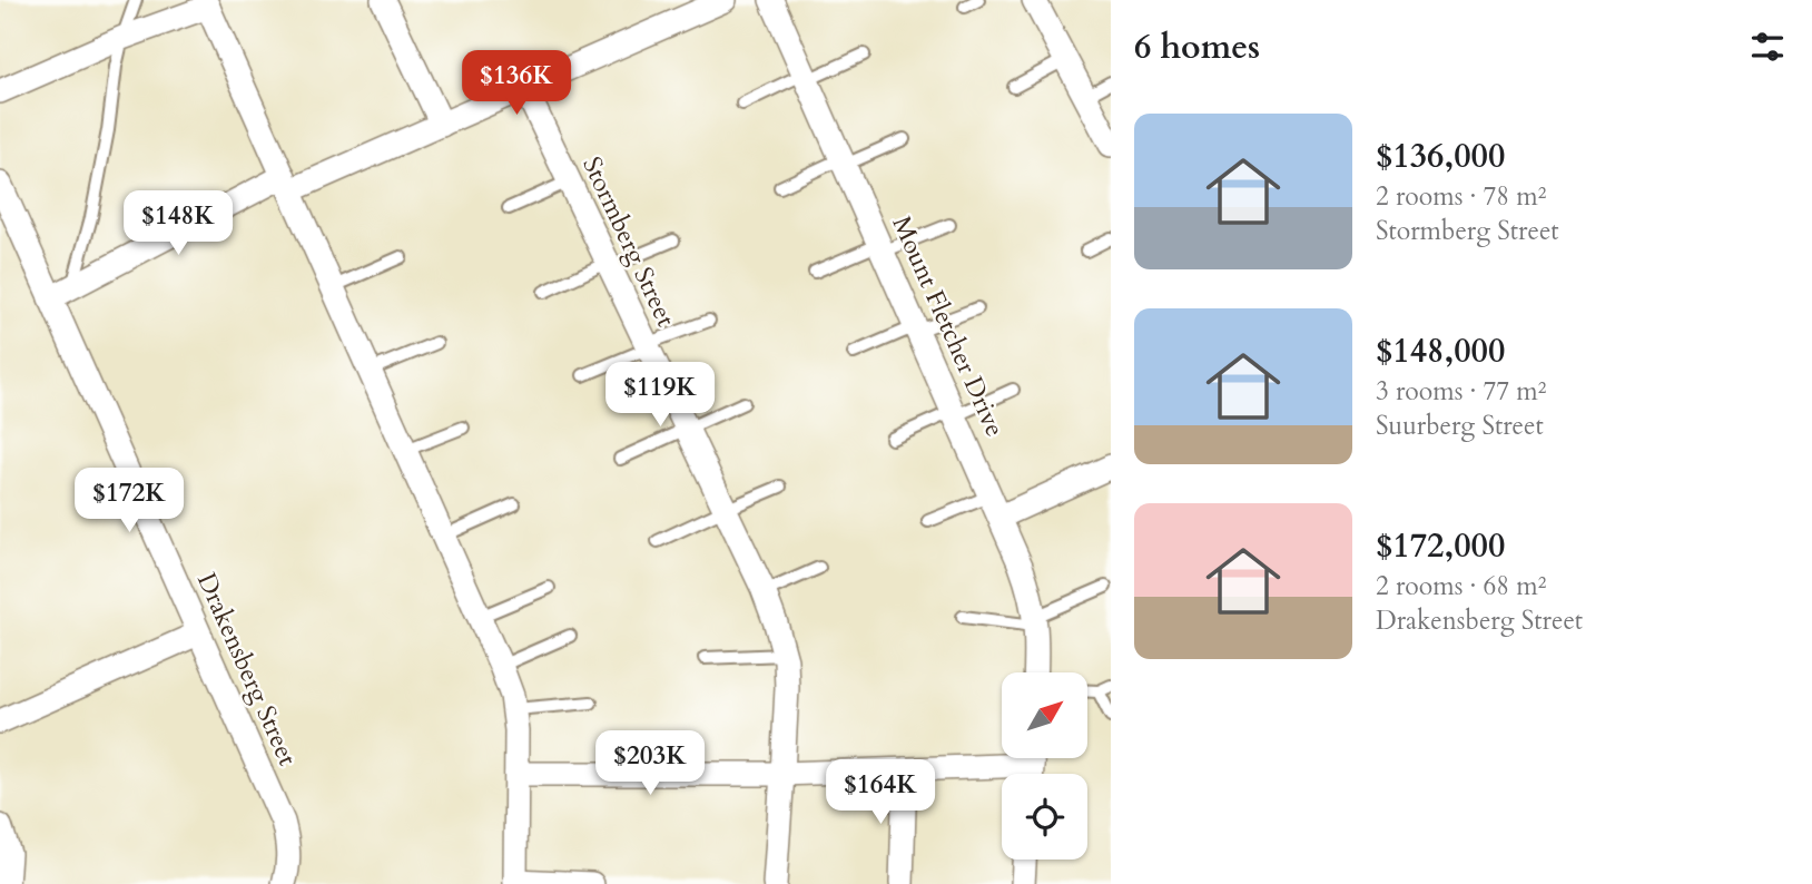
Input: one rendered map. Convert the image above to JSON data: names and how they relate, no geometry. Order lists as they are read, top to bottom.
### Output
{
  "streets": {
    "street": ["Stormberg Street", "Mount Fletcher Drive", "Drakensberg Street"]
  },
  "north": "top right",
  "page": {
    "heading": "6 homes",
    "price": [
      "$136K",
      "$148K",
      "$119K",
      "$172K",
      "$203K",
      "$164K"
    ],
    "list": [
      {
        "name": "$136,000",
        "note": "2 rooms · 78 m² · Stormberg Street"
      },
      {
        "name": "$148,000",
        "note": "3 rooms · 77 m² · Suurberg Street"
      },
      {
        "name": "$172,000",
        "note": "2 rooms · 68 m² · Drakensberg Street"
      }
    ]
  }
}
